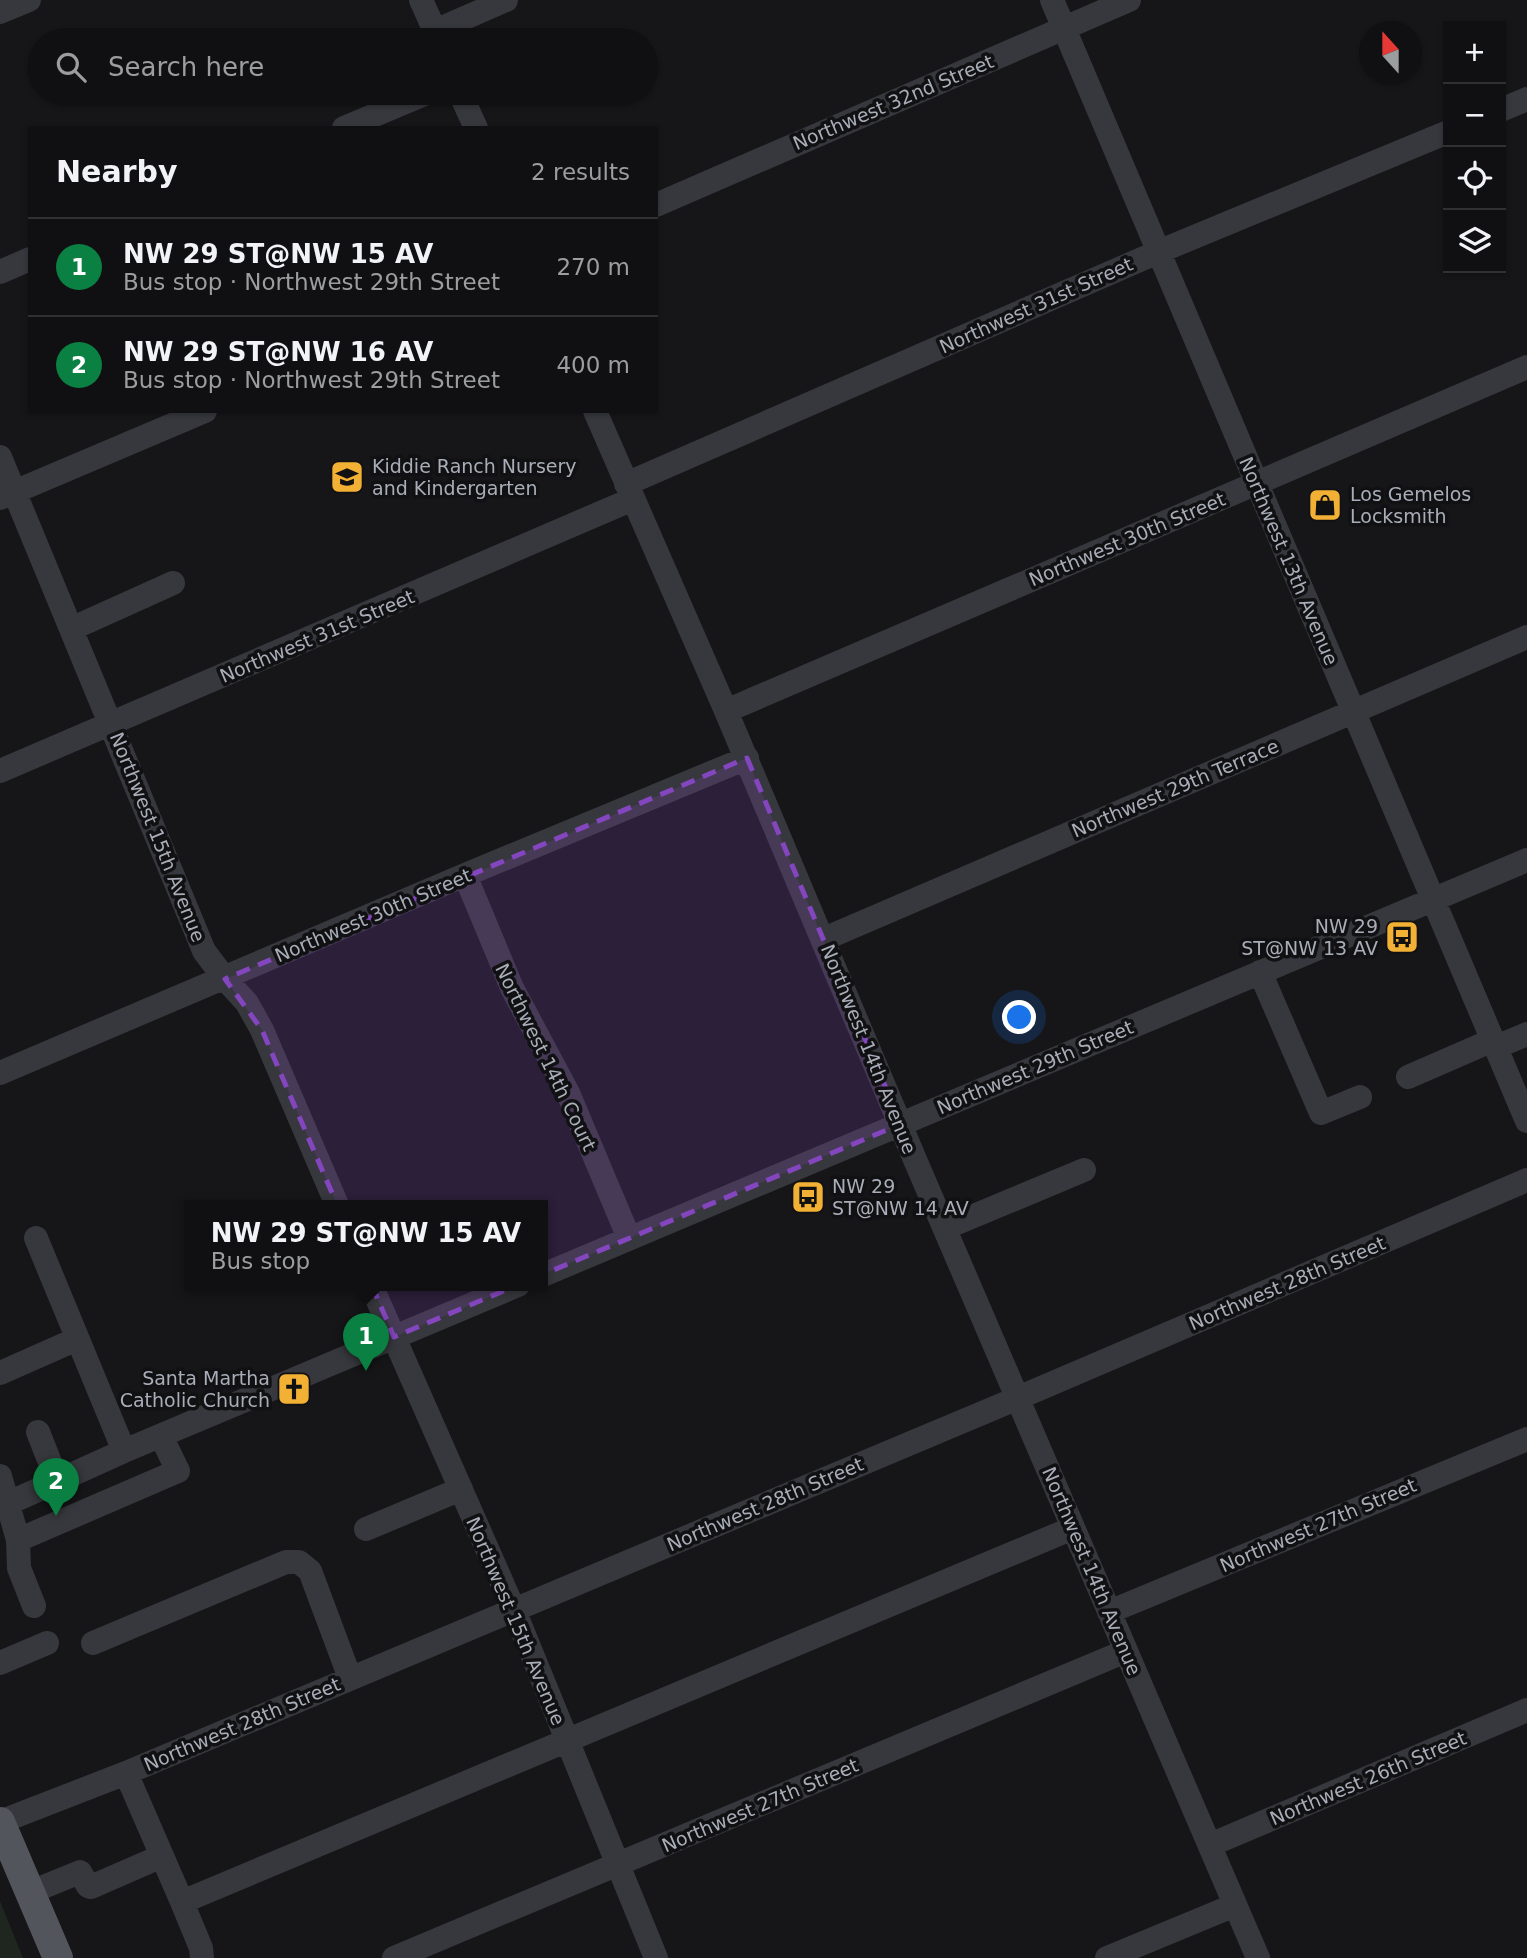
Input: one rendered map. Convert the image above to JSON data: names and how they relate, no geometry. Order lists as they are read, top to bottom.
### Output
{
  "streets": {
    "street": [
      "Northwest 32nd Street",
      "Northwest 31st Street",
      "Northwest 30th Street",
      "Northwest 13th Avenue",
      "Northwest 29th Terrace",
      "Northwest 15th Avenue",
      "Northwest 14th Avenue",
      "Northwest 14th Court",
      "Northwest 29th Street",
      "Northwest 28th Street",
      "Northwest 27th Street",
      "Northwest 26th Street"
    ]
  },
  "crossings": [
    ["Northwest 32nd Street", "Northwest 13th Avenue"],
    ["Northwest 31st Street", "Northwest 13th Avenue"],
    ["Northwest 31st Street", "Northwest 15th Avenue"],
    ["Northwest 31st Street", "Northwest 14th Avenue"],
    ["Northwest 30th Street", "Northwest 13th Avenue"],
    ["Northwest 30th Street", "Northwest 15th Avenue"],
    ["Northwest 30th Street", "Northwest 14th Avenue"],
    ["Northwest 30th Street", "Northwest 14th Court"],
    ["Northwest 13th Avenue", "Northwest 29th Terrace"],
    ["Northwest 13th Avenue", "Northwest 29th Street"],
    ["Northwest 29th Terrace", "Northwest 14th Avenue"],
    ["Northwest 15th Avenue", "Northwest 28th Street"],
    ["Northwest 15th Avenue", "Northwest 27th Street"],
    ["Northwest 14th Avenue", "Northwest 29th Street"],
    ["Northwest 14th Avenue", "Northwest 28th Street"],
    ["Northwest 14th Avenue", "Northwest 27th Street"],
    ["Northwest 14th Avenue", "Northwest 26th Street"],
    ["Northwest 14th Court", "Northwest 29th Street"]
  ],
  "places": {
    "school or university": ["Kiddie Ranch Nursery and Kindergarten"],
    "shop": ["Los Gemelos Locksmith"],
    "bus stop": ["NW 29 ST@NW 13 AV", "NW 29 ST@NW 14 AV"],
    "church": ["Santa Martha Catholic Church"]
  },
  "north": "top",
  "page": {
    "map_buttons": ["+", "−"],
    "search": "Search here",
    "heading": ["Nearby", "2 results"],
    "list": [
      {
        "mark": "1",
        "name": "NW 29 ST@NW 15 AV",
        "note": "Bus stop · Northwest 29th Street",
        "value": "270 m"
      },
      {
        "mark": "2",
        "name": "NW 29 ST@NW 16 AV",
        "note": "Bus stop · Northwest 29th Street",
        "value": "400 m"
      }
    ],
    "popup": ["NW 29 ST@NW 15 AV", "Bus stop"],
    "pins": ["1", "2"]
  }
}
